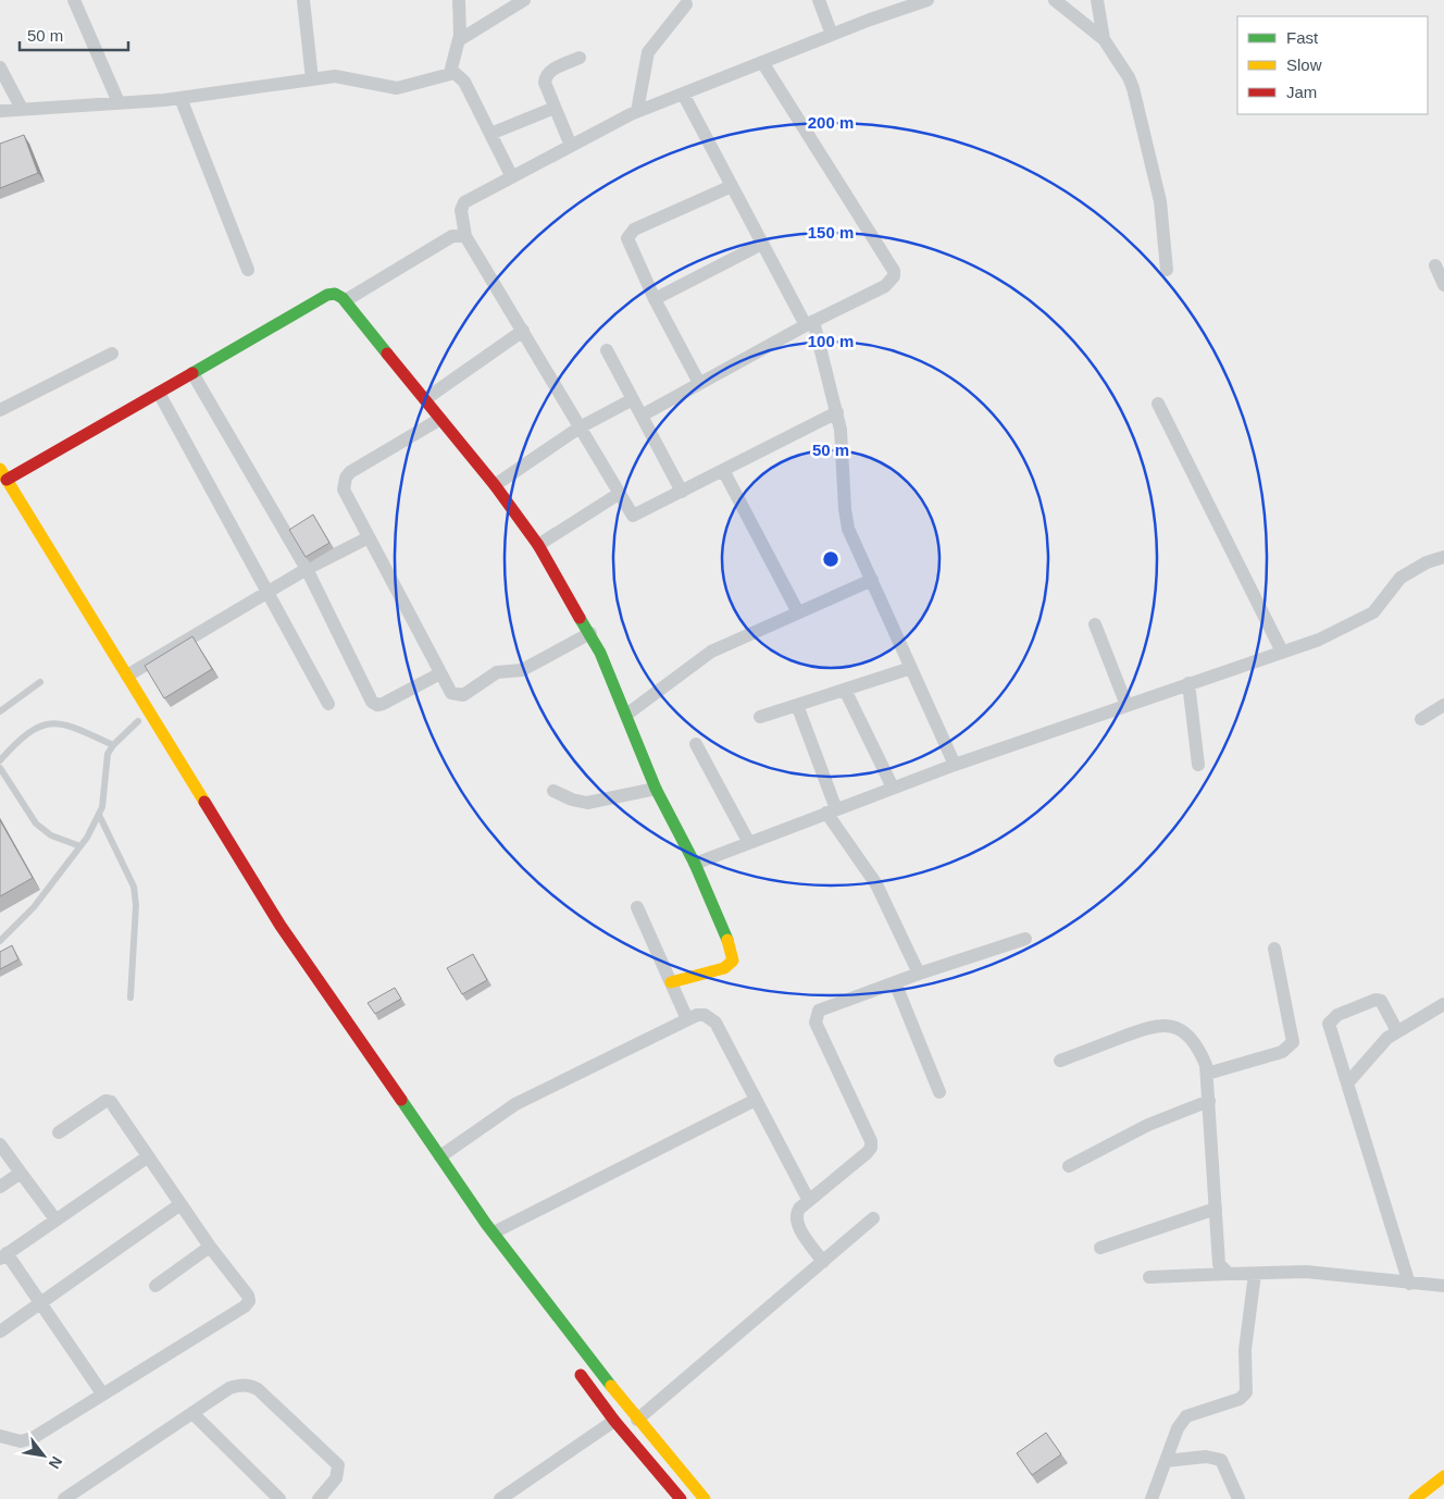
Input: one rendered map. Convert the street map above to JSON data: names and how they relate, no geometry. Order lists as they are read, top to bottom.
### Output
{
  "legend": ["Fast", "Slow", "Jam"],
  "scale_bar": "50 m",
  "north": "bottom right",
  "rings": [
    "200 m",
    "150 m",
    "100 m",
    "50 m"
  ]
}
